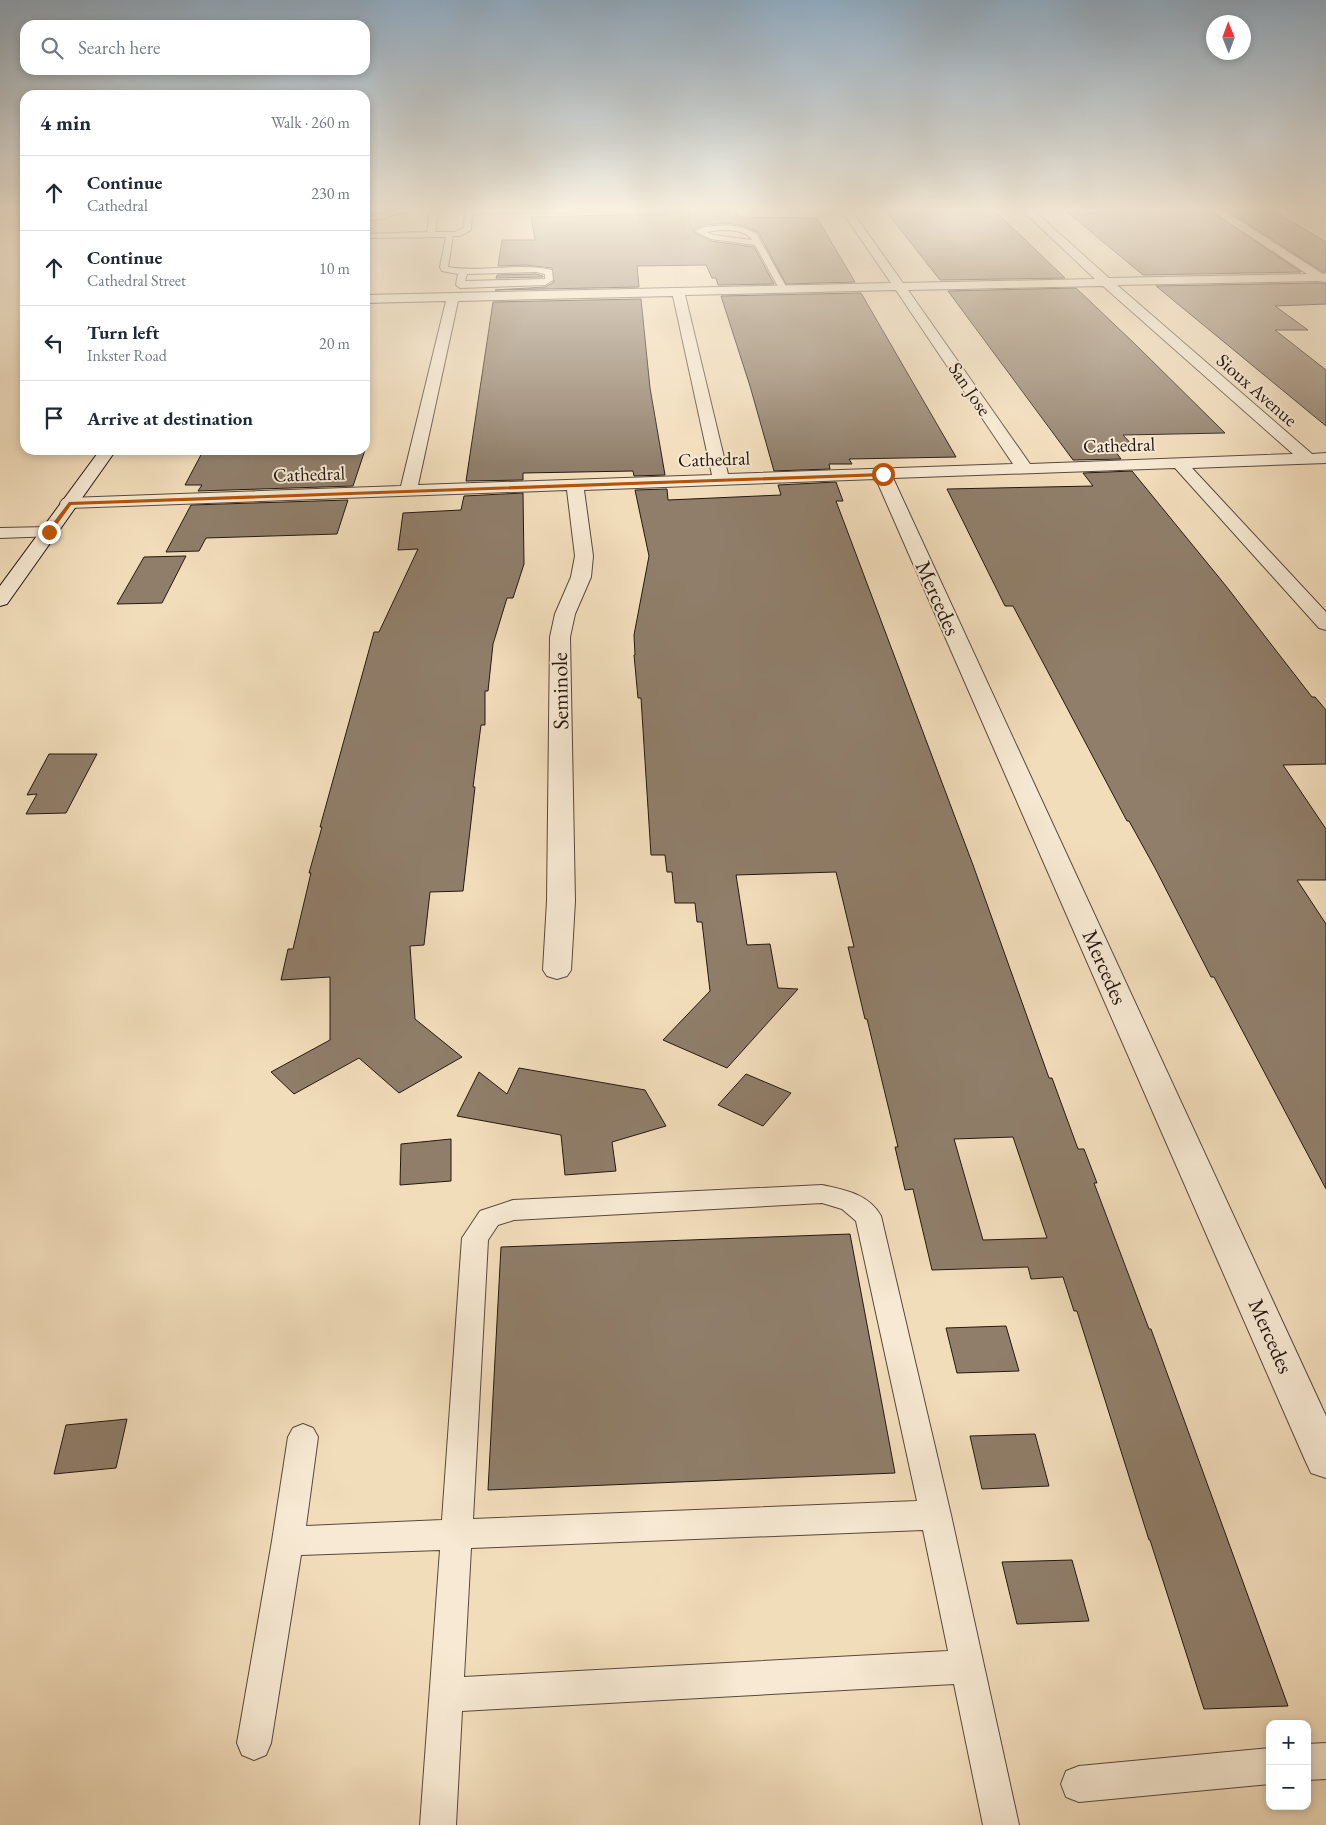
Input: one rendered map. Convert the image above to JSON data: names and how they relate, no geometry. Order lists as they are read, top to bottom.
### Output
{
  "streets": {
    "street": [
      "San Jose",
      "Sioux Avenue",
      "Cathedral",
      "Mercedes",
      "Seminole"
    ]
  },
  "crossings": [
    ["San Jose", "Cathedral"],
    ["Sioux Avenue", "Cathedral"],
    ["Cathedral", "Mercedes"],
    ["Cathedral", "Seminole"]
  ],
  "north": "top",
  "page": {
    "search": "Search here",
    "heading": ["4 min", "Walk · 260 m"],
    "list": [
      ["Continue", "Cathedral", "230 m"],
      ["Continue", "Cathedral Street", "10 m"],
      ["Turn left", "Inkster Road", "20 m"],
      "Arrive at destination"
    ],
    "map_buttons": ["+", "−"]
  }
}
